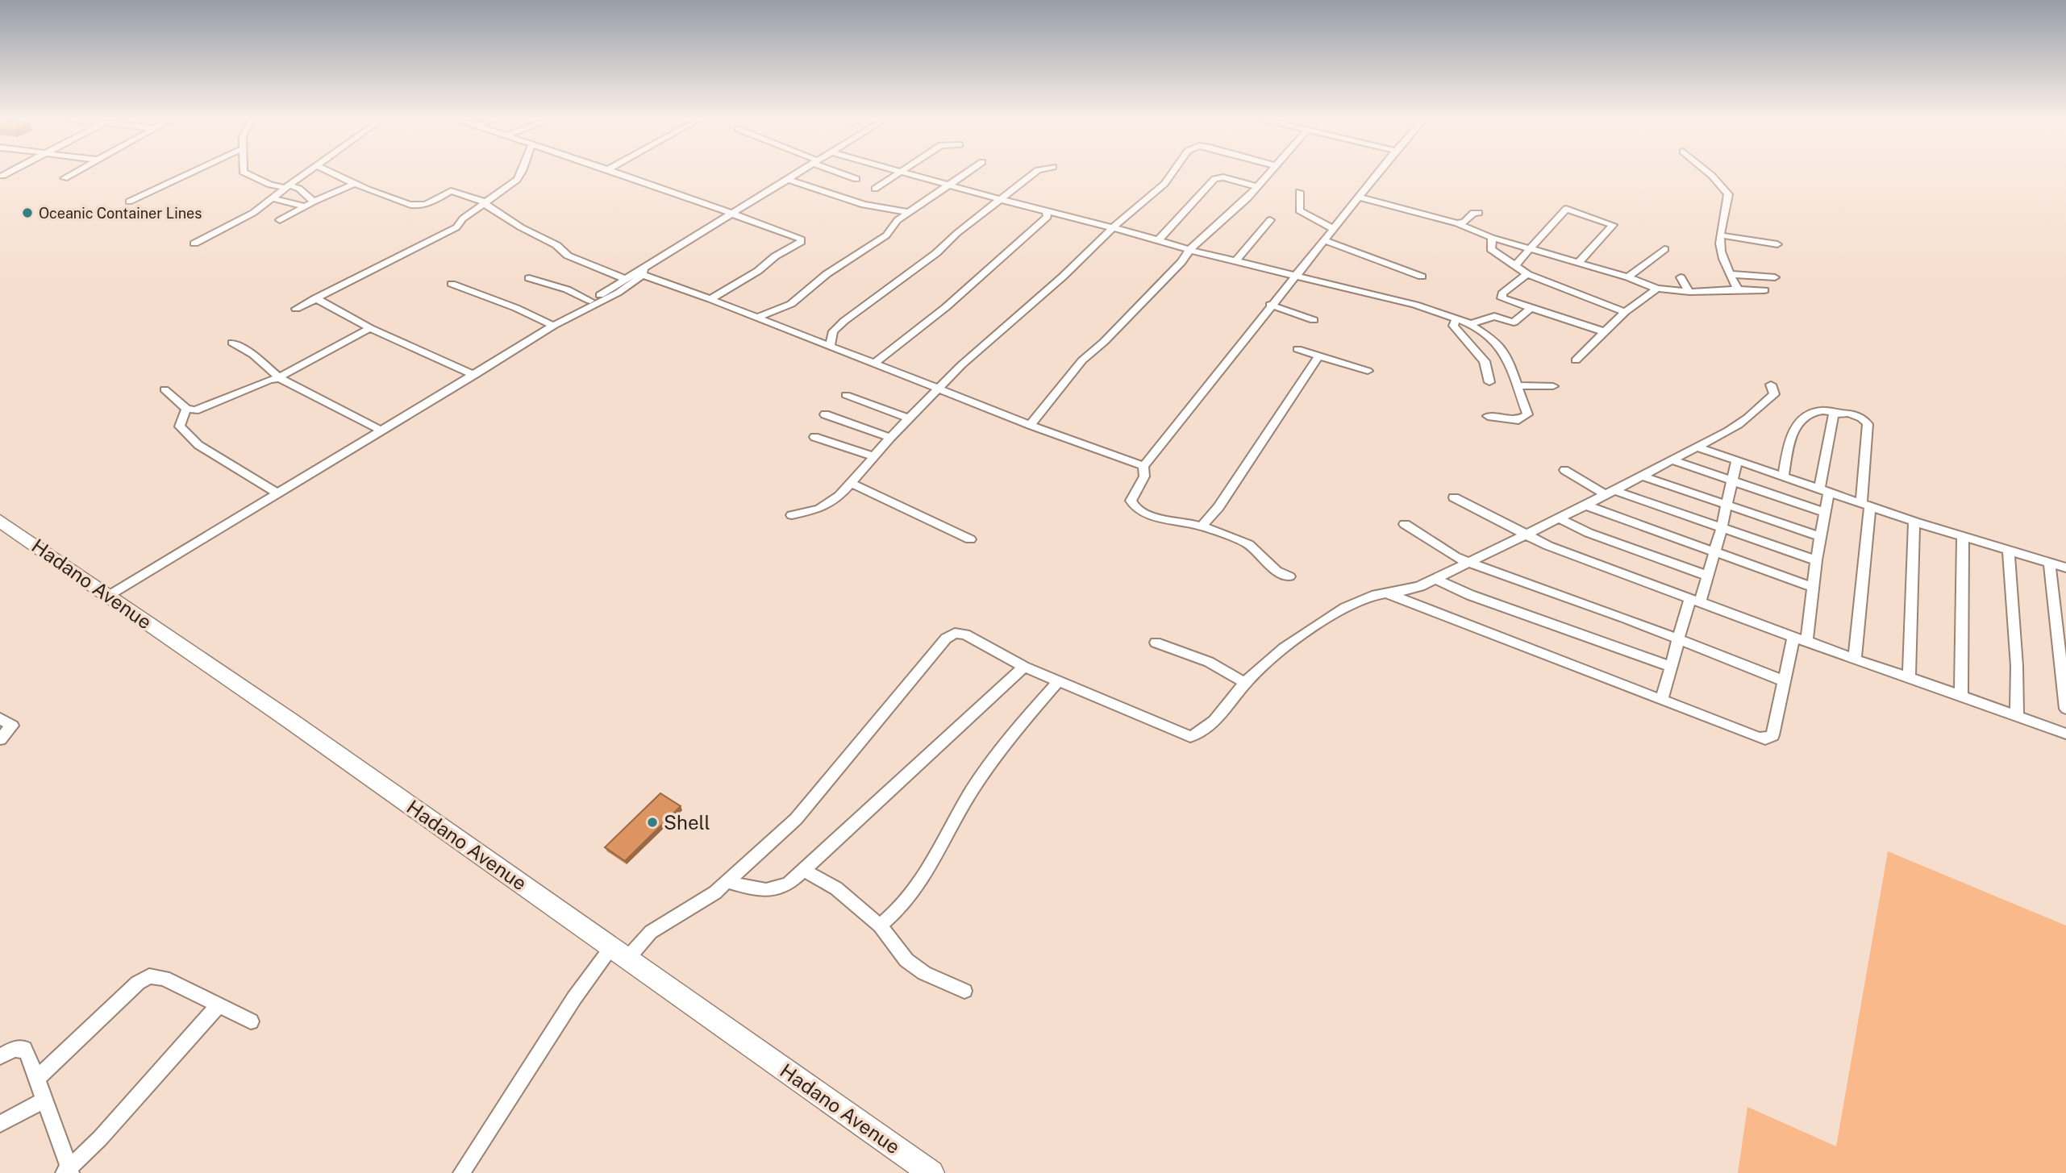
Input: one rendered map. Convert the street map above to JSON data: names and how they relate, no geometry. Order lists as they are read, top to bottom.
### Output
{
  "streets": {
    "main road": ["Hadano Avenue"]
  },
  "places": ["Oceanic Container Lines", "Shell"]
}
